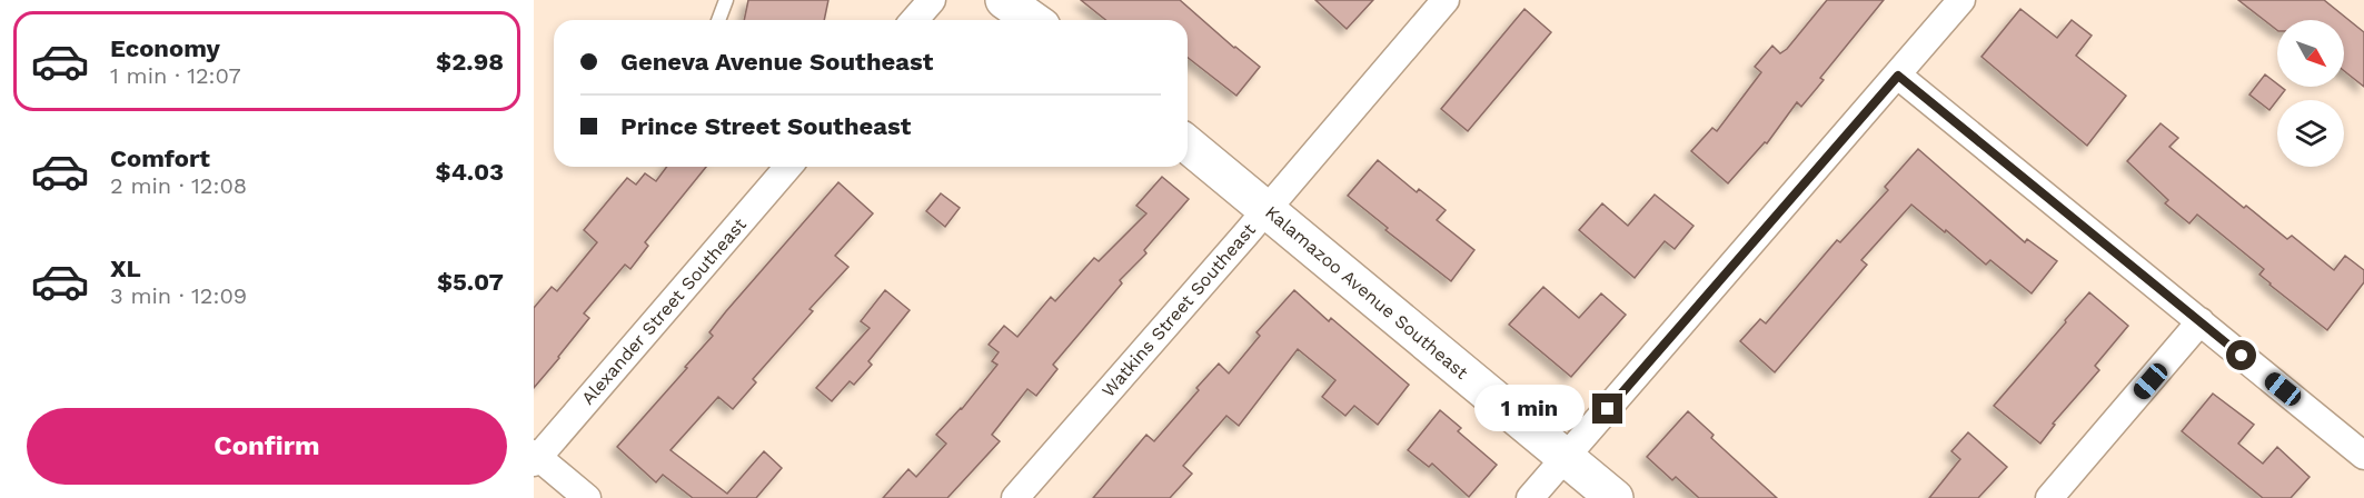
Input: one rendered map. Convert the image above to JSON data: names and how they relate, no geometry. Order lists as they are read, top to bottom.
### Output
{
  "streets": {
    "street": ["Kalamazoo Avenue Southeast", "Watkins Street Southeast", "Alexander Street Southeast"]
  },
  "crossings": [
    ["Kalamazoo Avenue Southeast", "Watkins Street Southeast"]
  ],
  "north": "bottom right",
  "page": {
    "list": [
      {
        "name": "Economy",
        "note": "1 min · 12:07",
        "value": "$2.98"
      },
      {
        "name": "Comfort",
        "note": "2 min · 12:08",
        "value": "$4.03"
      },
      {
        "name": "XL",
        "note": "3 min · 12:09",
        "value": "$5.07"
      }
    ],
    "banner": ["Geneva Avenue Southeast", "Prince Street Southeast"],
    "bubble": "1 min",
    "buttons": "Confirm"
  }
}
